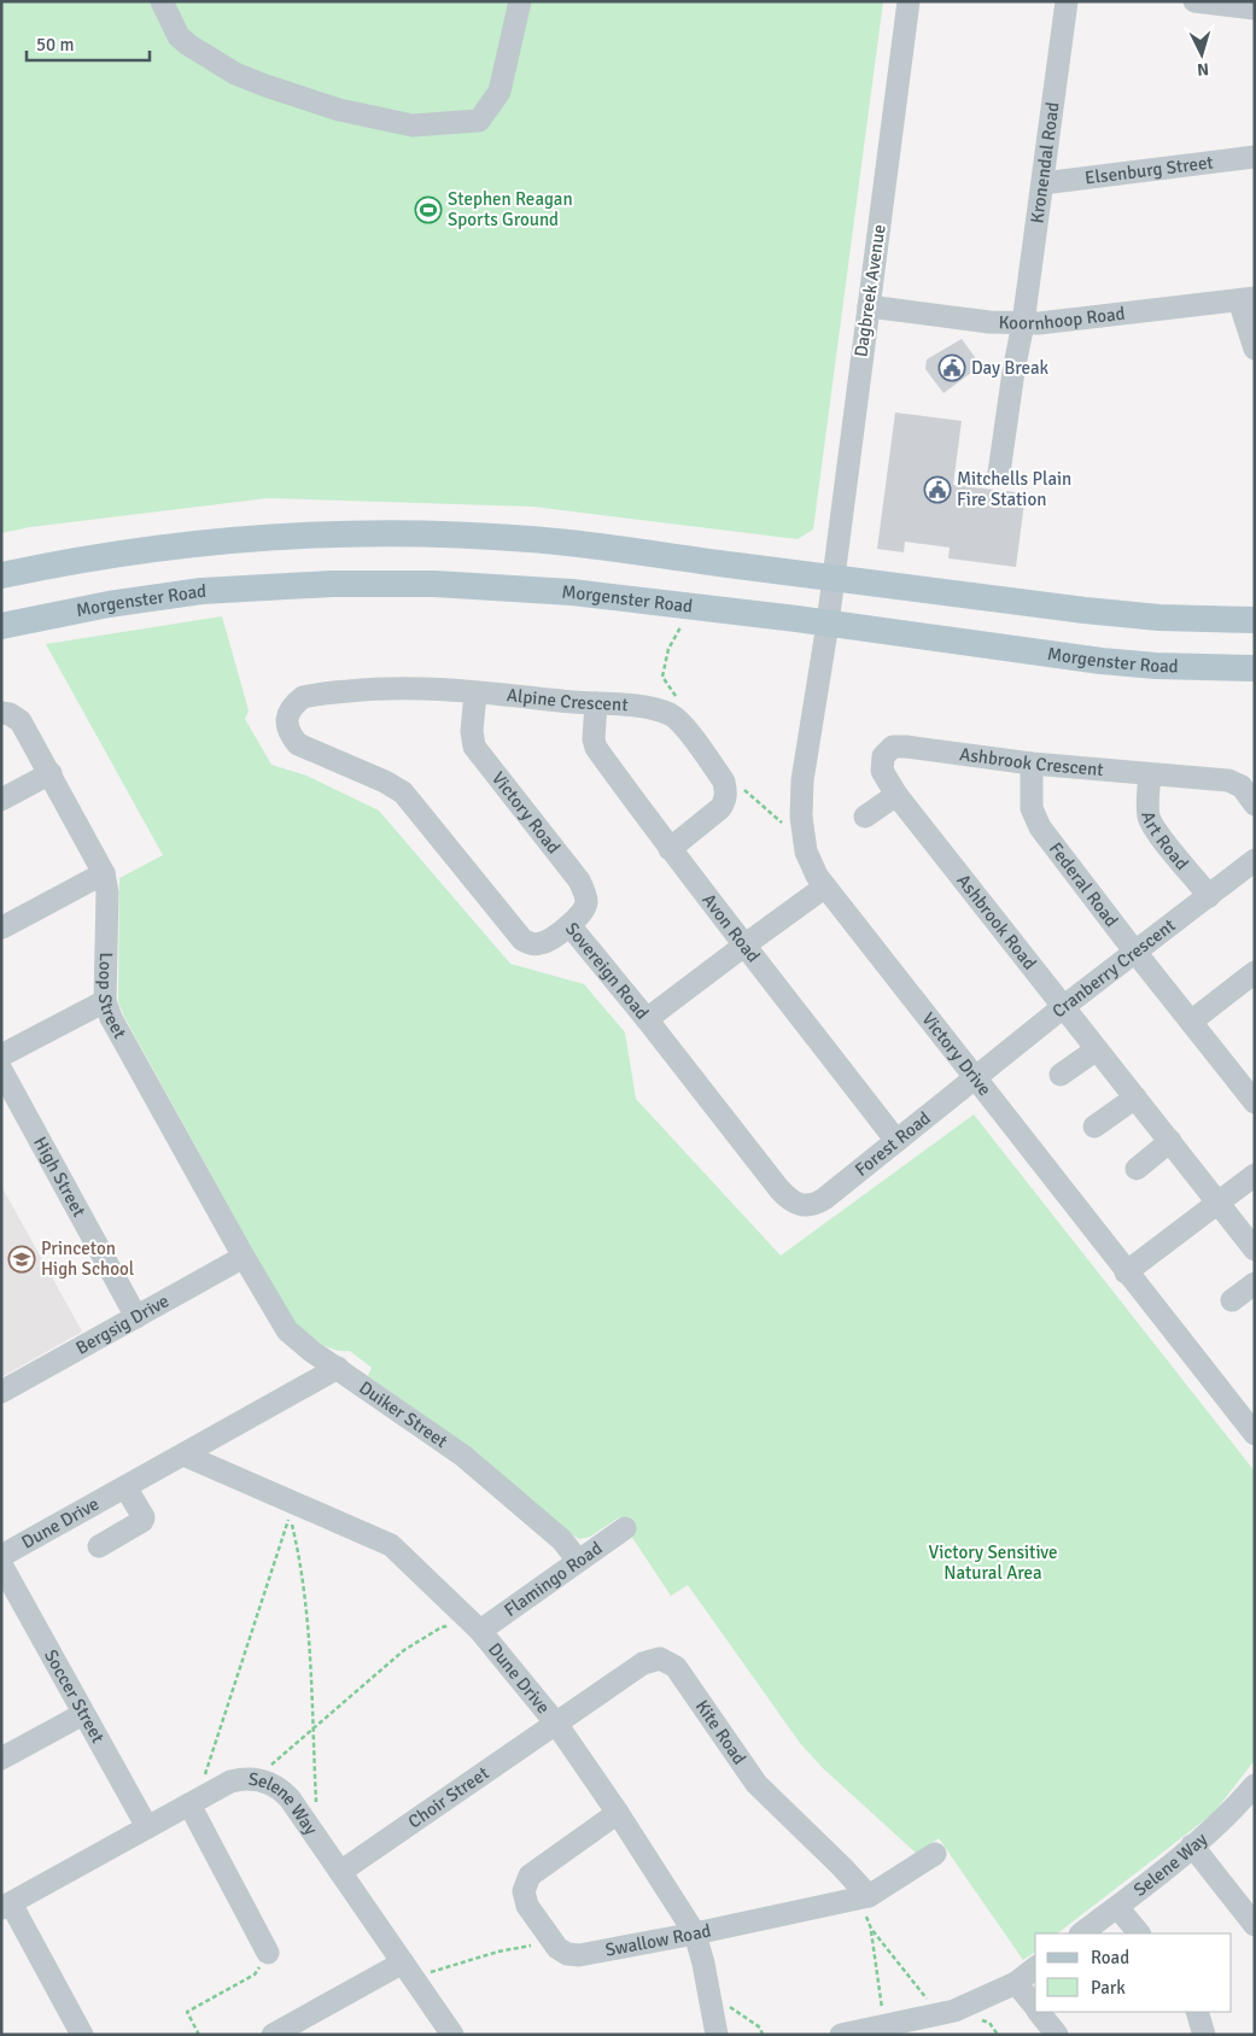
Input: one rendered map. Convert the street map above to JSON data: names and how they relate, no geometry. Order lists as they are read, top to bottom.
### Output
{
  "streets": {
    "main road": ["Morgenster Road"],
    "street": [
      "Kronendal Road",
      "Elsenburg Street",
      "Dagbreek Avenue",
      "Koornhoop Road",
      "Alpine Crescent",
      "Ashbrook Crescent",
      "Victory Road",
      "Art Road",
      "Federal Road",
      "Ashbrook Road",
      "Avon Road",
      "Cranberry Crescent",
      "Sovereign Road",
      "Loop Street",
      "Victory Drive",
      "Forest Road",
      "High Street",
      "Bergsig Drive",
      "Duiker Street",
      "Dune Drive",
      "Flamingo Road",
      "Soccer Street",
      "Kite Road",
      "Choir Street",
      "Selene Way",
      "Swallow Road"
    ]
  },
  "crossings": [
    ["Kronendal Road", "Elsenburg Street"],
    ["Kronendal Road", "Koornhoop Road"],
    ["Dagbreek Avenue", "Koornhoop Road"],
    ["Dagbreek Avenue", "Morgenster Road"],
    ["Dagbreek Avenue", "Victory Drive"],
    ["Morgenster Road", "Victory Drive"],
    ["Alpine Crescent", "Victory Road"],
    ["Alpine Crescent", "Avon Road"],
    ["Alpine Crescent", "Sovereign Road"],
    ["Ashbrook Crescent", "Art Road"],
    ["Ashbrook Crescent", "Federal Road"],
    ["Ashbrook Crescent", "Ashbrook Road"],
    ["Victory Road", "Sovereign Road"],
    ["Art Road", "Cranberry Crescent"],
    ["Federal Road", "Cranberry Crescent"],
    ["Ashbrook Road", "Cranberry Crescent"],
    ["Avon Road", "Forest Road"],
    ["Cranberry Crescent", "Victory Drive"],
    ["Cranberry Crescent", "Forest Road"],
    ["Sovereign Road", "Forest Road"],
    ["Loop Street", "Bergsig Drive"],
    ["Loop Street", "Duiker Street"],
    ["Victory Drive", "Forest Road"],
    ["High Street", "Bergsig Drive"],
    ["Bergsig Drive", "Duiker Street"],
    ["Duiker Street", "Dune Drive"],
    ["Duiker Street", "Flamingo Road"],
    ["Dune Drive", "Flamingo Road"],
    ["Dune Drive", "Kite Road"],
    ["Dune Drive", "Choir Street"],
    ["Dune Drive", "Swallow Road"],
    ["Soccer Street", "Selene Way"],
    ["Kite Road", "Choir Street"],
    ["Kite Road", "Swallow Road"],
    ["Choir Street", "Selene Way"]
  ],
  "parks": ["Victory Sensitive Natural Area"],
  "places": {
    "sports": ["Stephen Reagan Sports Ground"],
    "public building": ["Day Break", "Mitchells Plain Fire Station"],
    "school or university": ["Princeton High School"]
  },
  "legend": ["Road", "Park"],
  "scale_bar": "50 m",
  "north": "bottom"
}
